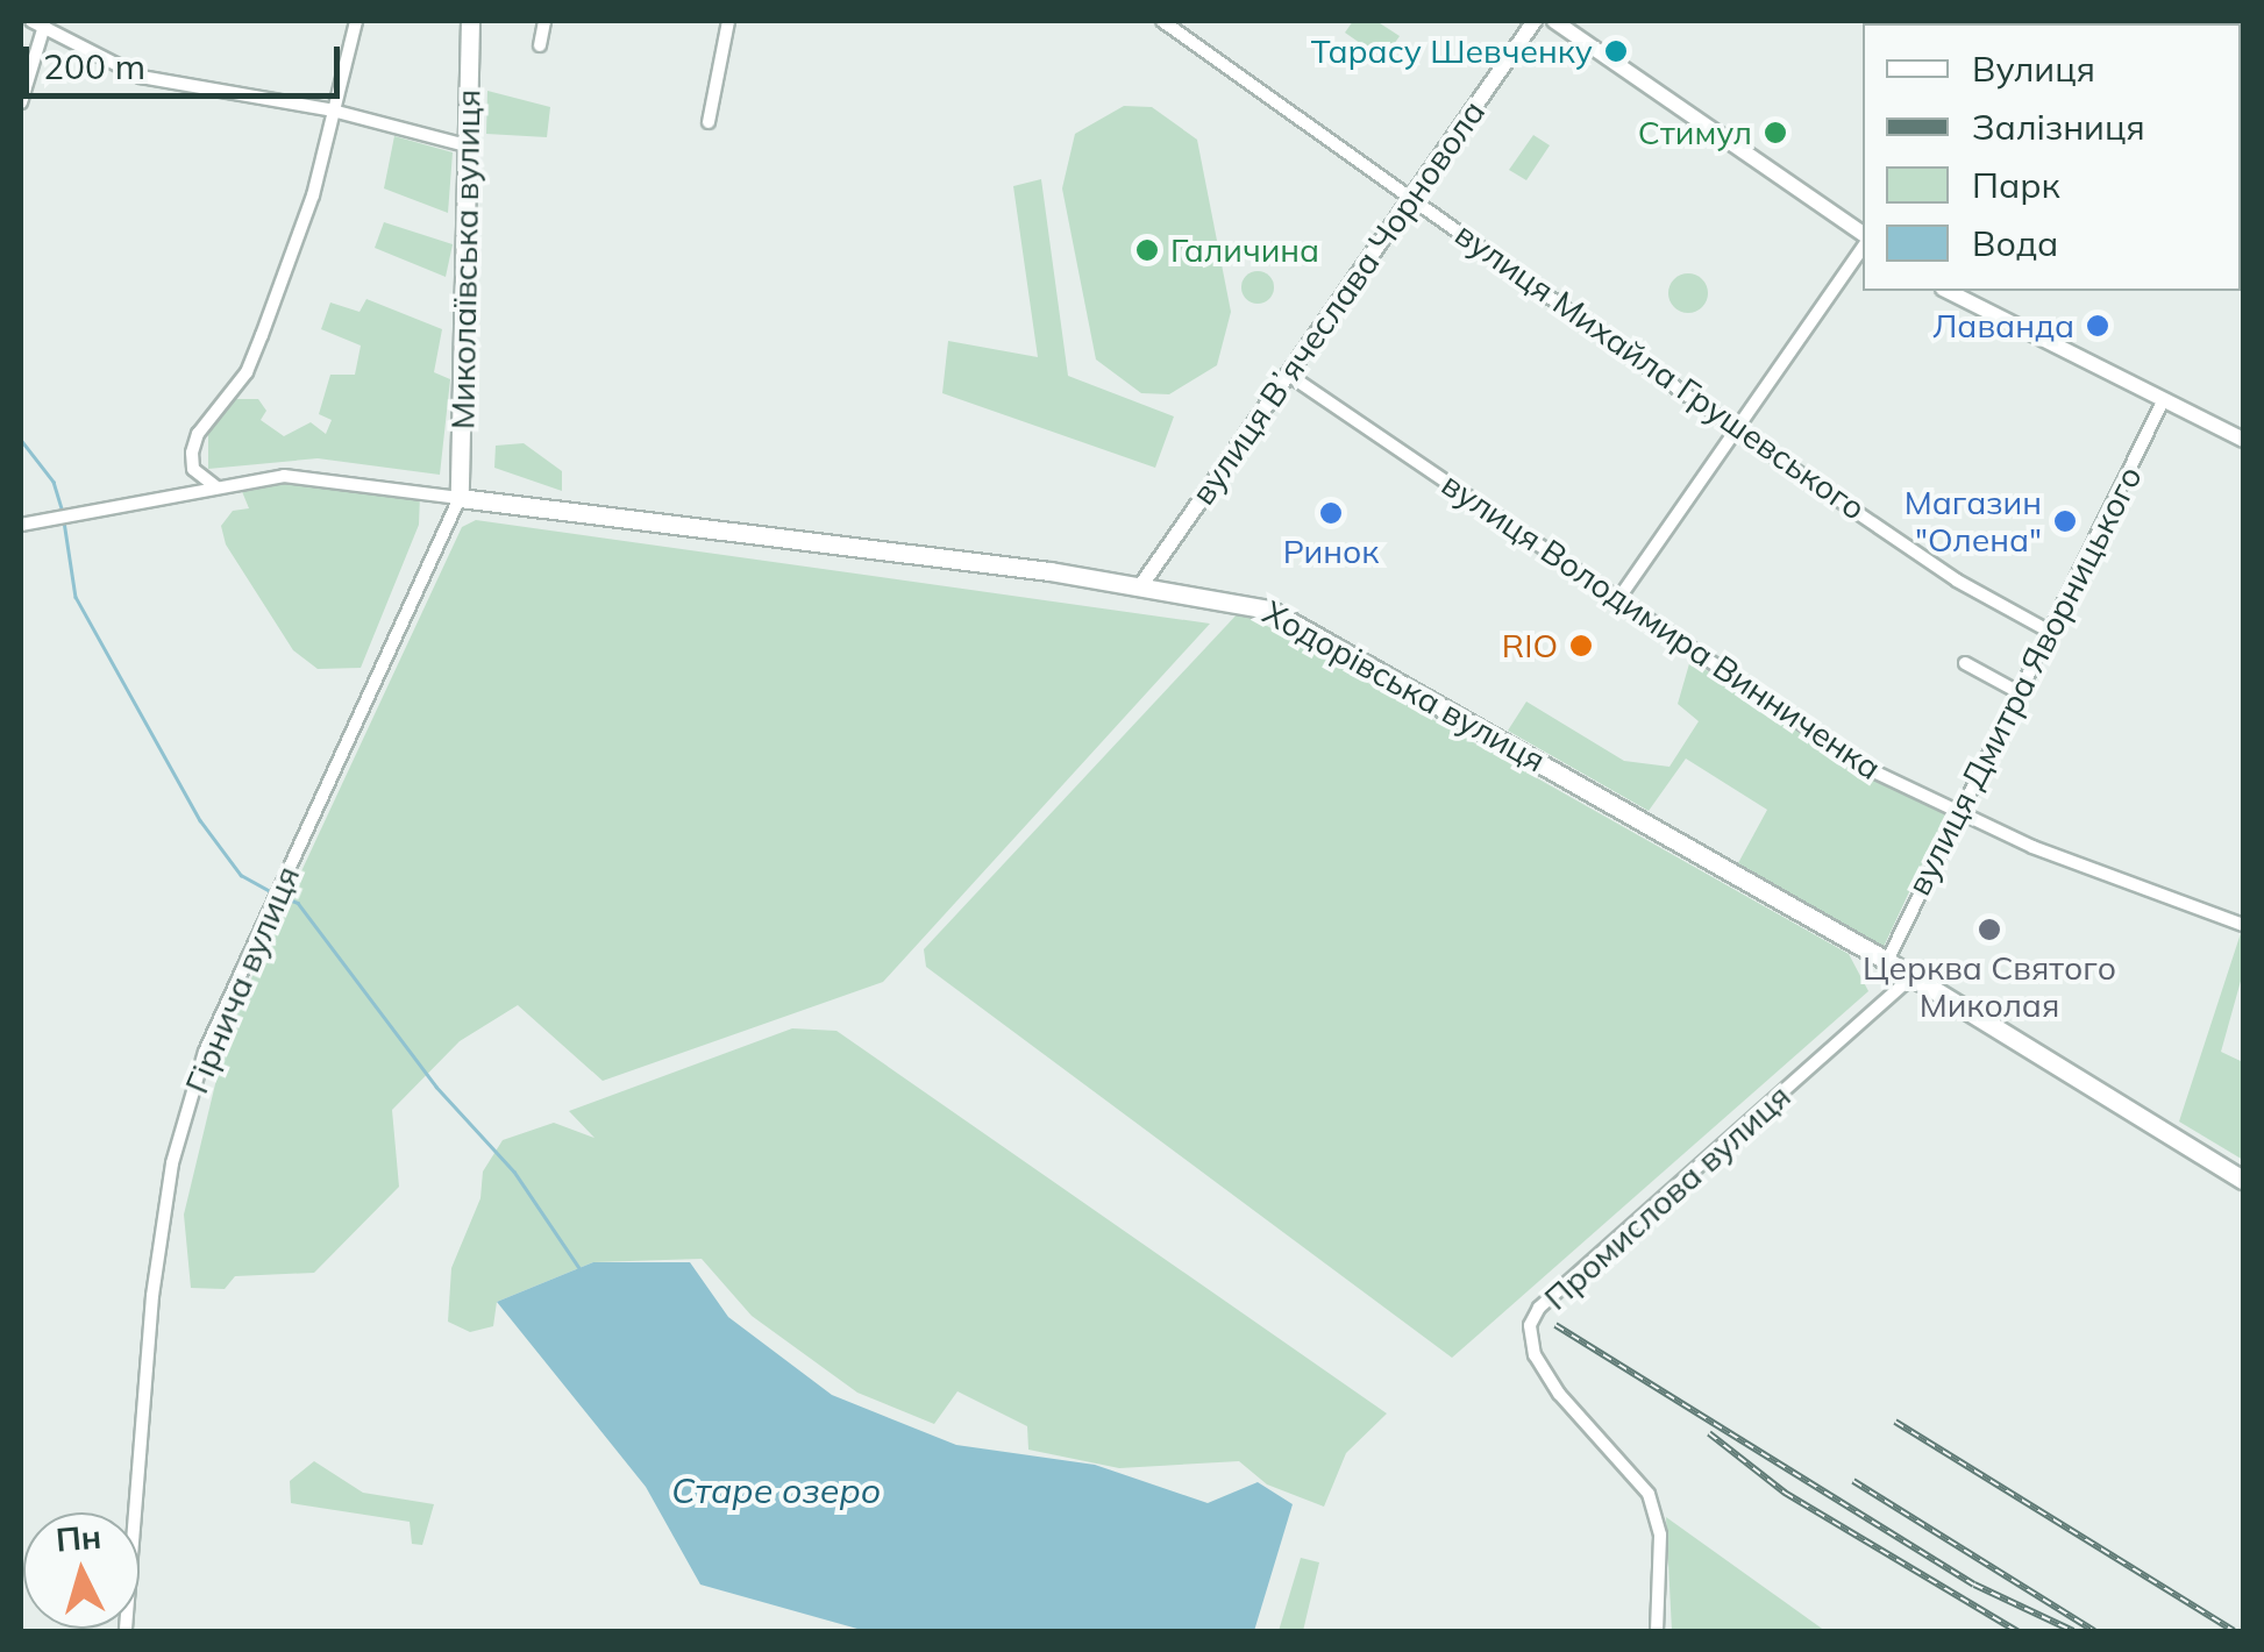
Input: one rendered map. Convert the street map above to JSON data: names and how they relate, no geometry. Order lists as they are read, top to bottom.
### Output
{
  "streets": {
    "main road": ["Миколаївська вулиця", "Ходорівська вулиця"],
    "street": [
      "вулиця Вʼячеслава Чорновола",
      "вулиця Михайла Грушевського",
      "вулиця Володимира Винниченка",
      "вулиця Дмитра Яворницького",
      "Гірнича вулиця",
      "Промислова вулиця"
    ]
  },
  "crossings": [
    ["Миколаївська вулиця", "Ходорівська вулиця"],
    ["Миколаївська вулиця", "Гірнича вулиця"],
    ["вулиця Вʼячеслава Чорновола", "вулиця Михайла Грушевського"],
    ["вулиця Вʼячеслава Чорновола", "вулиця Володимира Винниченка"],
    ["вулиця Вʼячеслава Чорновола", "Ходорівська вулиця"],
    ["вулиця Михайла Грушевського", "вулиця Дмитра Яворницького"],
    ["вулиця Володимира Винниченка", "вулиця Дмитра Яворницького"],
    ["вулиця Дмитра Яворницького", "Ходорівська вулиця"],
    ["Ходорівська вулиця", "Гірнича вулиця"],
    ["Ходорівська вулиця", "Промислова вулиця"]
  ],
  "water": ["Старе озеро"],
  "places": [
    "Тарасу Шевченку",
    "Стимул",
    "Галичина",
    "Лаванда",
    "Ринок",
    "Магазин \"Олена\"",
    "RIO",
    "Церква Святого Миколая"
  ],
  "legend": [
    "Вулиця",
    "Залізниця",
    "Парк",
    "Вода"
  ],
  "scale_bar": "200 m",
  "north": "top"
}
